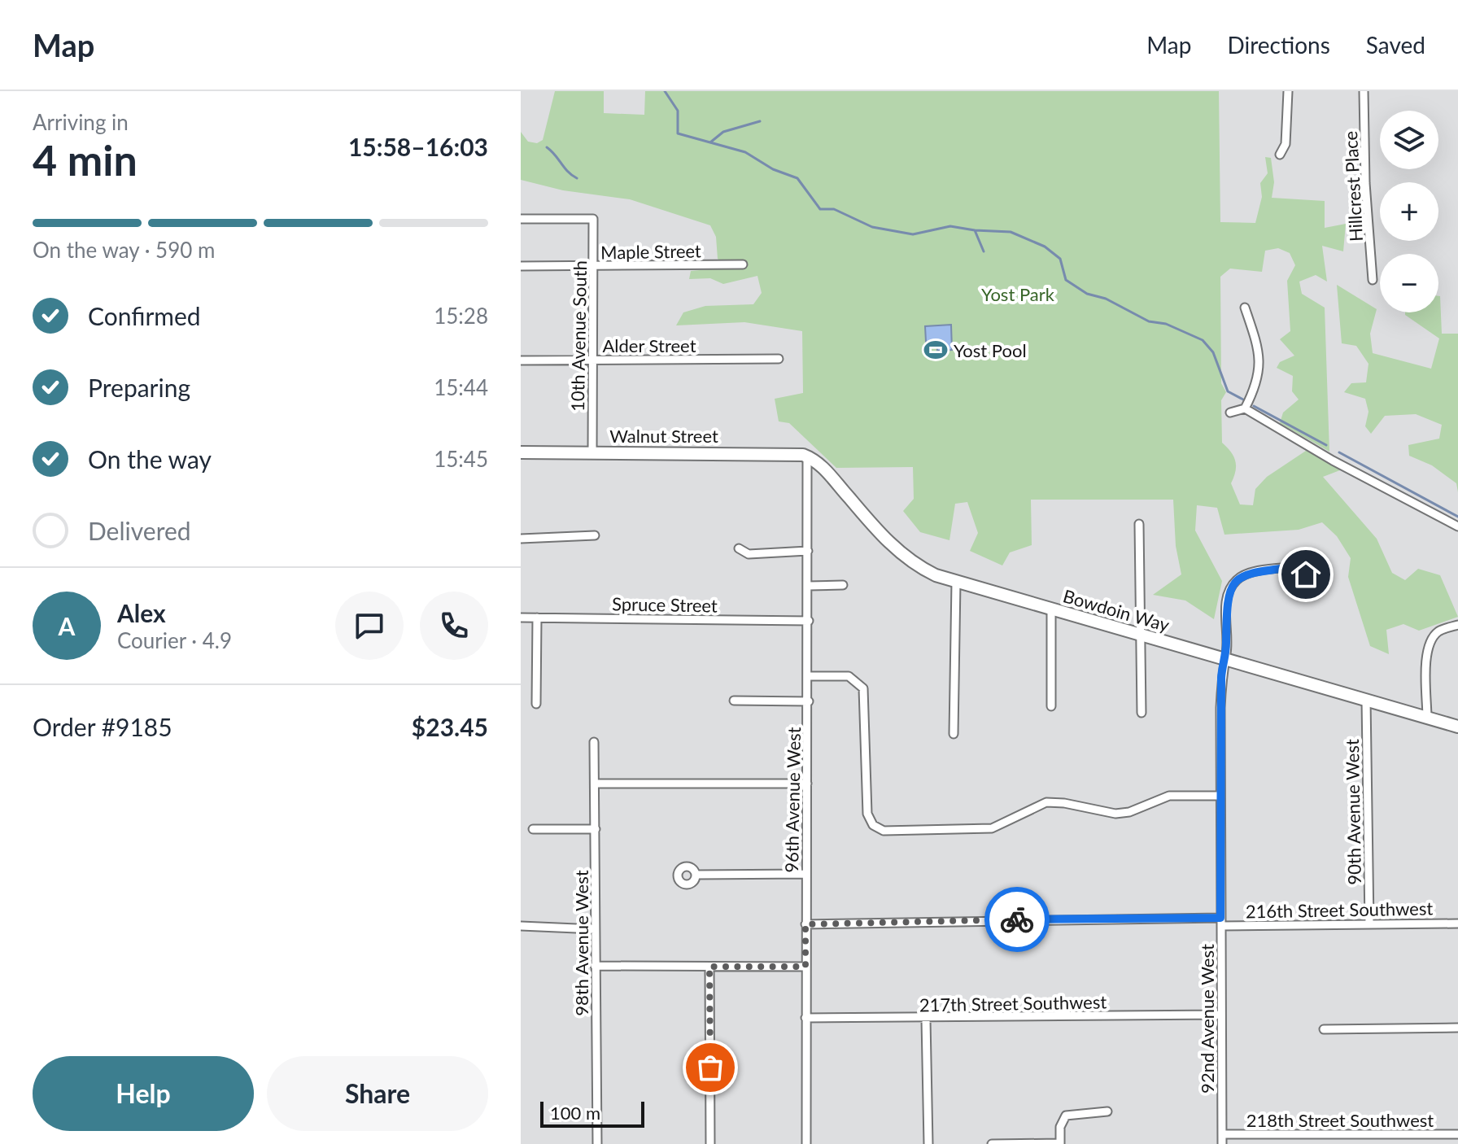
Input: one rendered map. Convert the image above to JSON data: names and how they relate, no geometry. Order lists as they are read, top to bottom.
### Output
{
  "streets": {
    "street": [
      "Hillcrest Place",
      "Maple Street",
      "10th Avenue South",
      "Alder Street",
      "Walnut Street",
      "Spruce Street",
      "Bowdoin Way",
      "96th Avenue West",
      "90th Avenue West",
      "216th Street Southwest",
      "98th Avenue West",
      "217th Street Southwest",
      "92nd Avenue West",
      "218th Street Southwest"
    ]
  },
  "crossings": [
    ["Maple Street", "10th Avenue South"],
    ["10th Avenue South", "Alder Street"],
    ["10th Avenue South", "Walnut Street"],
    ["Walnut Street", "Bowdoin Way"],
    ["Walnut Street", "96th Avenue West"],
    ["Spruce Street", "96th Avenue West"],
    ["Bowdoin Way", "96th Avenue West"],
    ["Bowdoin Way", "90th Avenue West"],
    ["Bowdoin Way", "92nd Avenue West"],
    ["96th Avenue West", "216th Street Southwest"],
    ["96th Avenue West", "217th Street Southwest"],
    ["90th Avenue West", "216th Street Southwest"],
    ["216th Street Southwest", "92nd Avenue West"],
    ["217th Street Southwest", "92nd Avenue West"],
    ["92nd Avenue West", "218th Street Southwest"]
  ],
  "parks": ["Yost Park"],
  "places": {
    "sports": ["Yost Pool"]
  },
  "scale_bar": "100 m",
  "page": {
    "header": "Map",
    "nav": ["Map", "Directions", "Saved"],
    "heading": ["4 min", "Arriving in", "15:58–16:03"],
    "panel": [
      "Alex",
      "Courier · 4.9",
      "Order #9185",
      "$23.45"
    ],
    "map_buttons": ["+", "−"],
    "bar": "On the way · 590 m",
    "list": [
      ["Confirmed", "15:28"],
      ["Preparing", "15:44"],
      ["On the way", "15:45"],
      "Delivered"
    ],
    "round": "A",
    "buttons": ["Help", "Share"],
    "scale": "100 m"
  }
}
